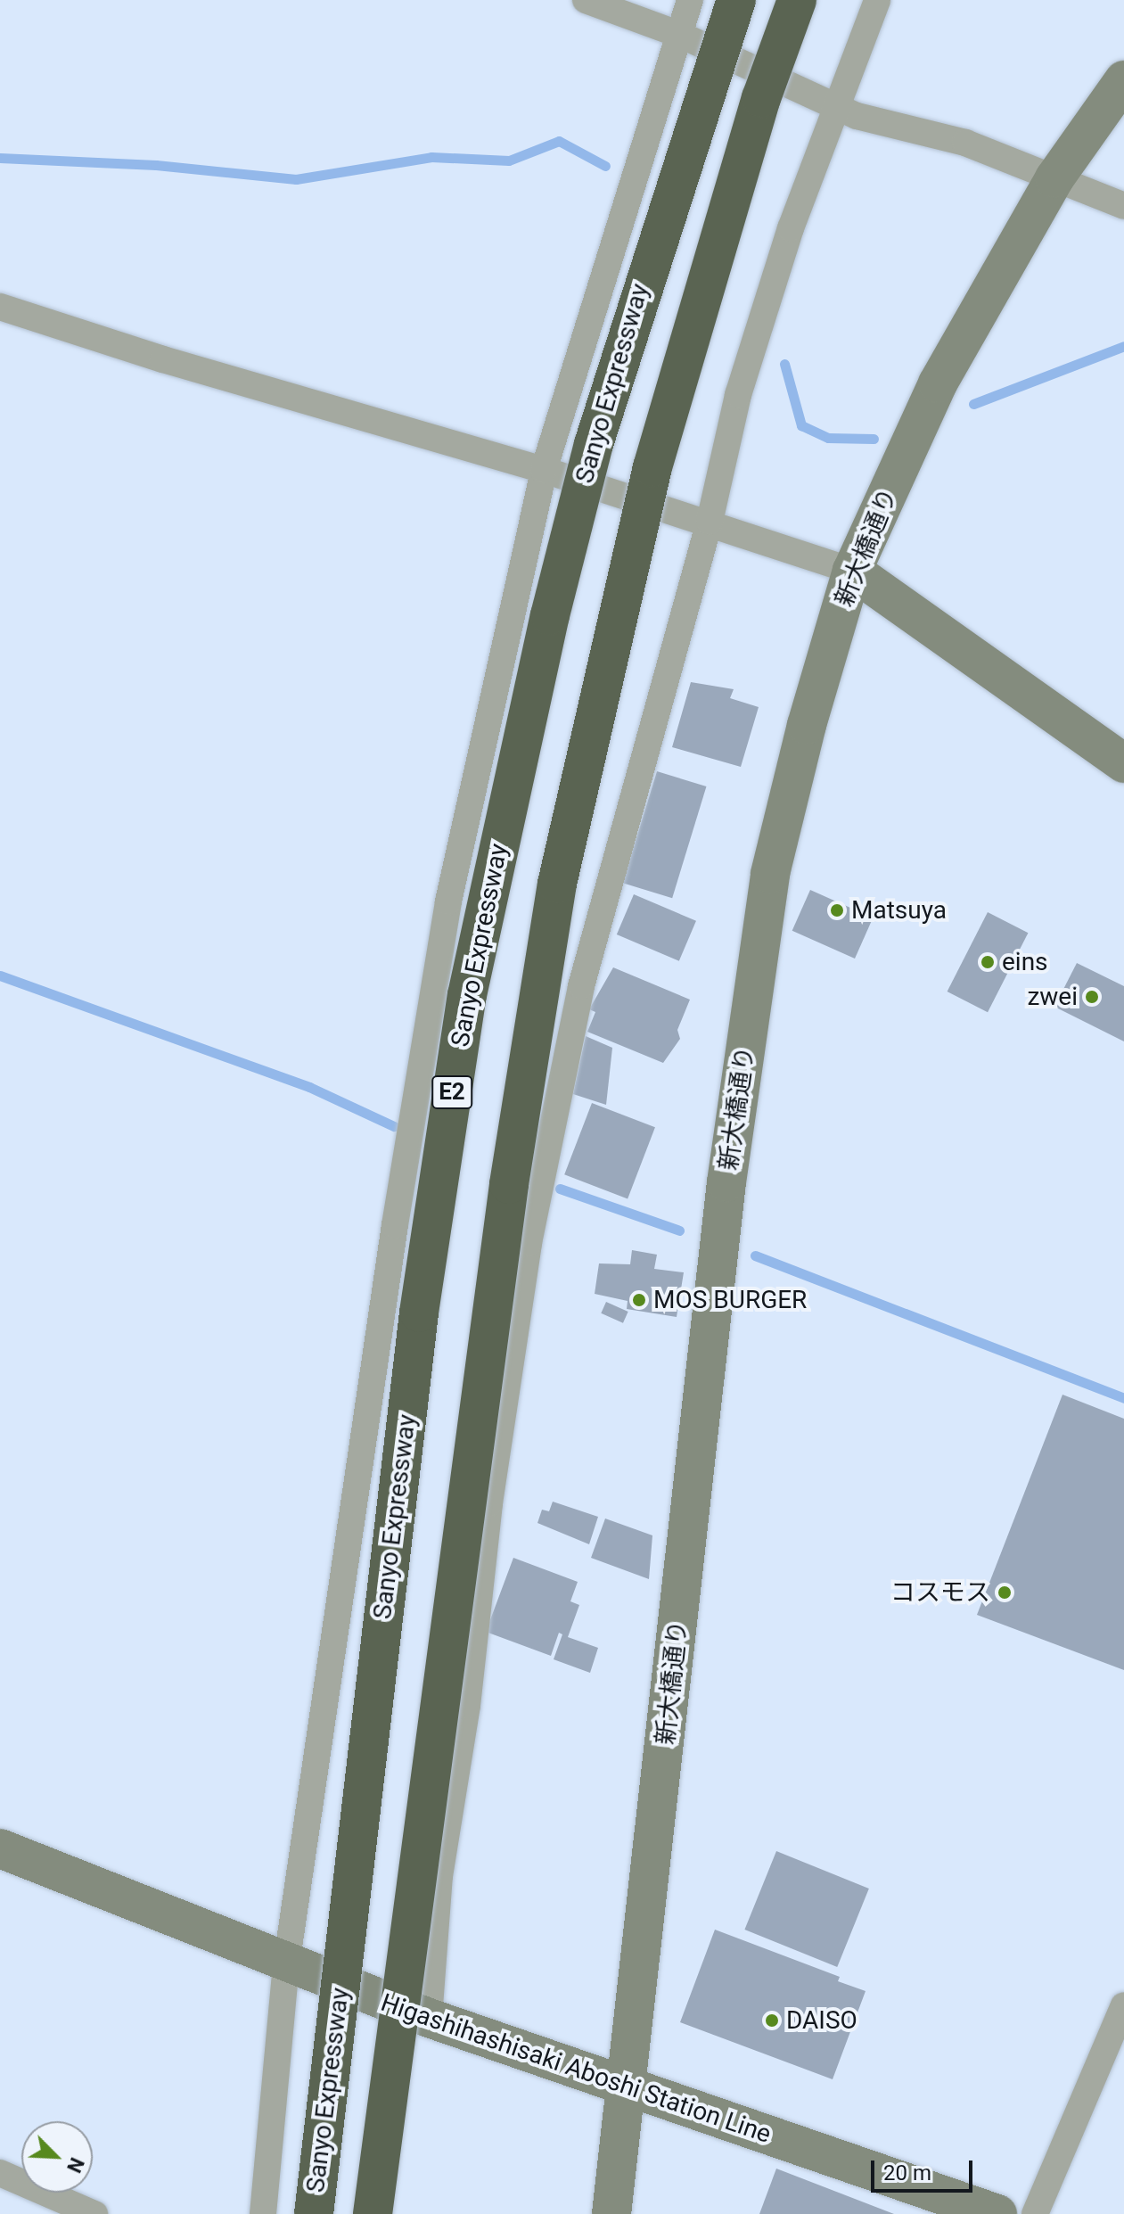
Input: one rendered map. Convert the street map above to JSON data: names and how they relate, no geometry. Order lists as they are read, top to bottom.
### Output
{
  "streets": {
    "highway": ["Sanyo Expressway", "E2"],
    "street": ["新大橋通り", "Higashihashisaki Aboshi Station Line"]
  },
  "crossings": [
    ["新大橋通り", "Higashihashisaki Aboshi Station Line"]
  ],
  "places": [
    "Matsuya",
    "eins",
    "zwei",
    "MOS BURGER",
    "コスモス",
    "DAISO"
  ],
  "scale_bar": "20 m",
  "north": "bottom right"
}
